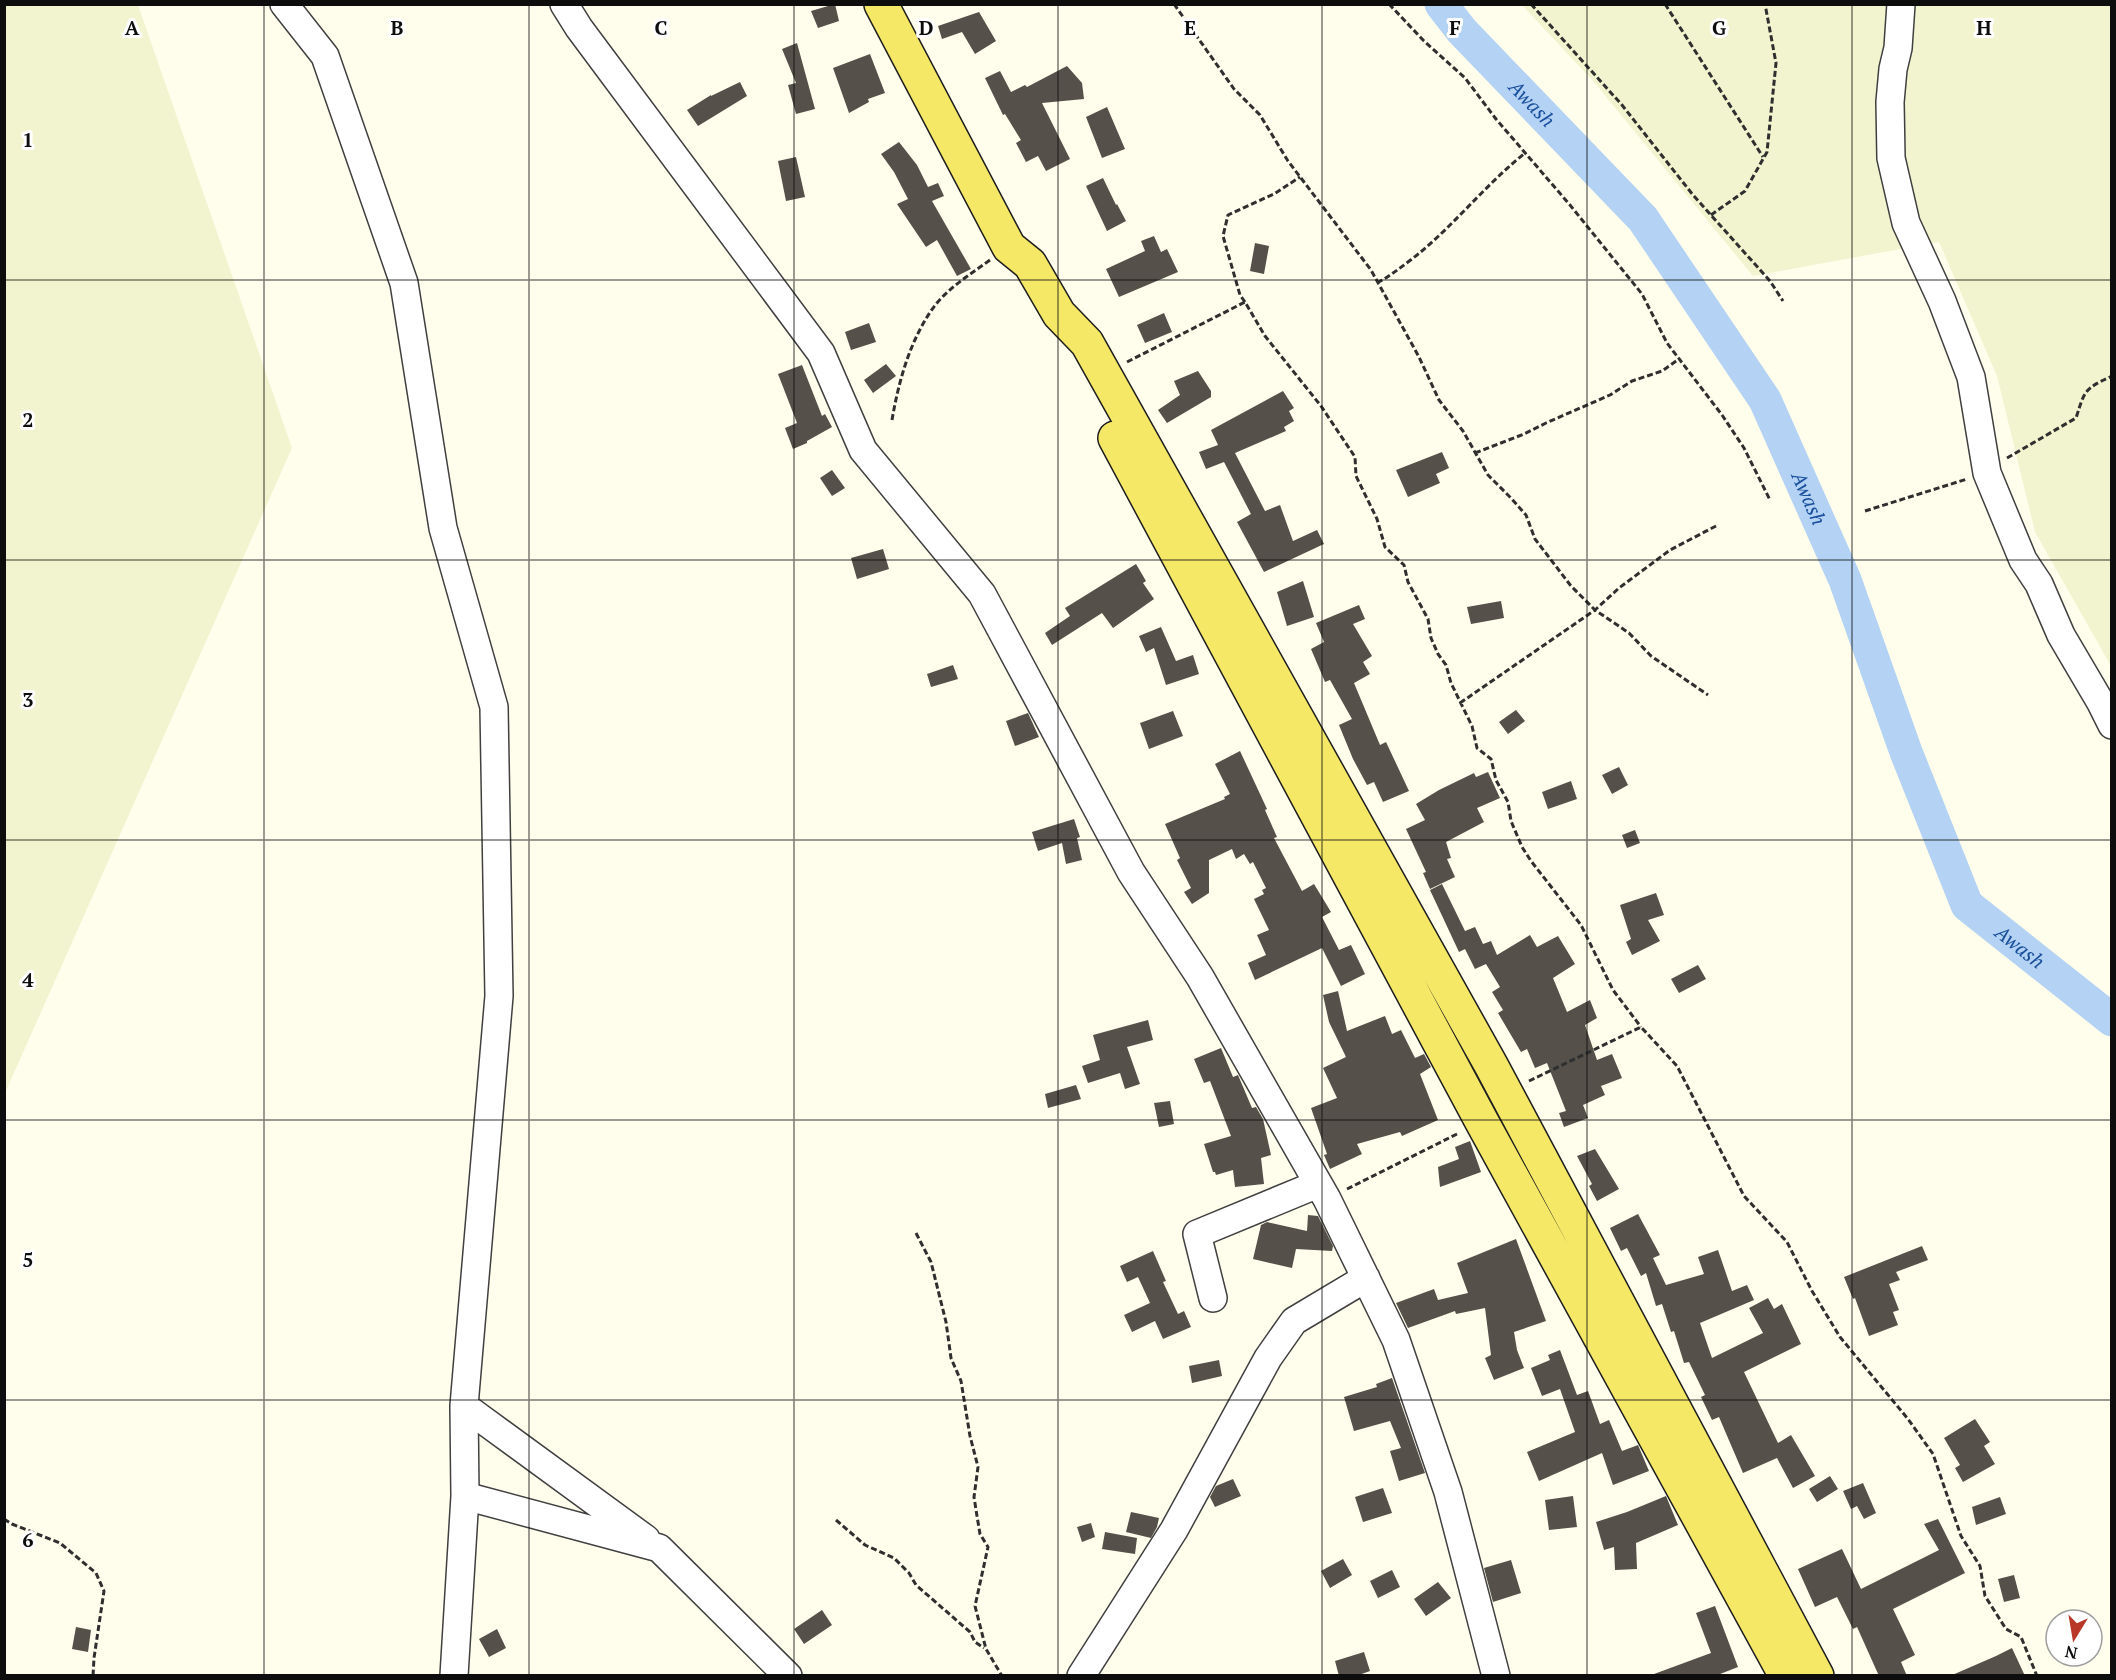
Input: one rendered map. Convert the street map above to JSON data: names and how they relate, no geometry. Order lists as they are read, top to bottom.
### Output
{
  "water": ["Awash"],
  "north": "bottom",
  "grid": {
    "columns": [
      "A",
      "B",
      "C",
      "D",
      "E",
      "F",
      "G",
      "H"
    ],
    "rows": [
      "1",
      "2",
      "3",
      "4",
      "5",
      "6"
    ]
  }
}
